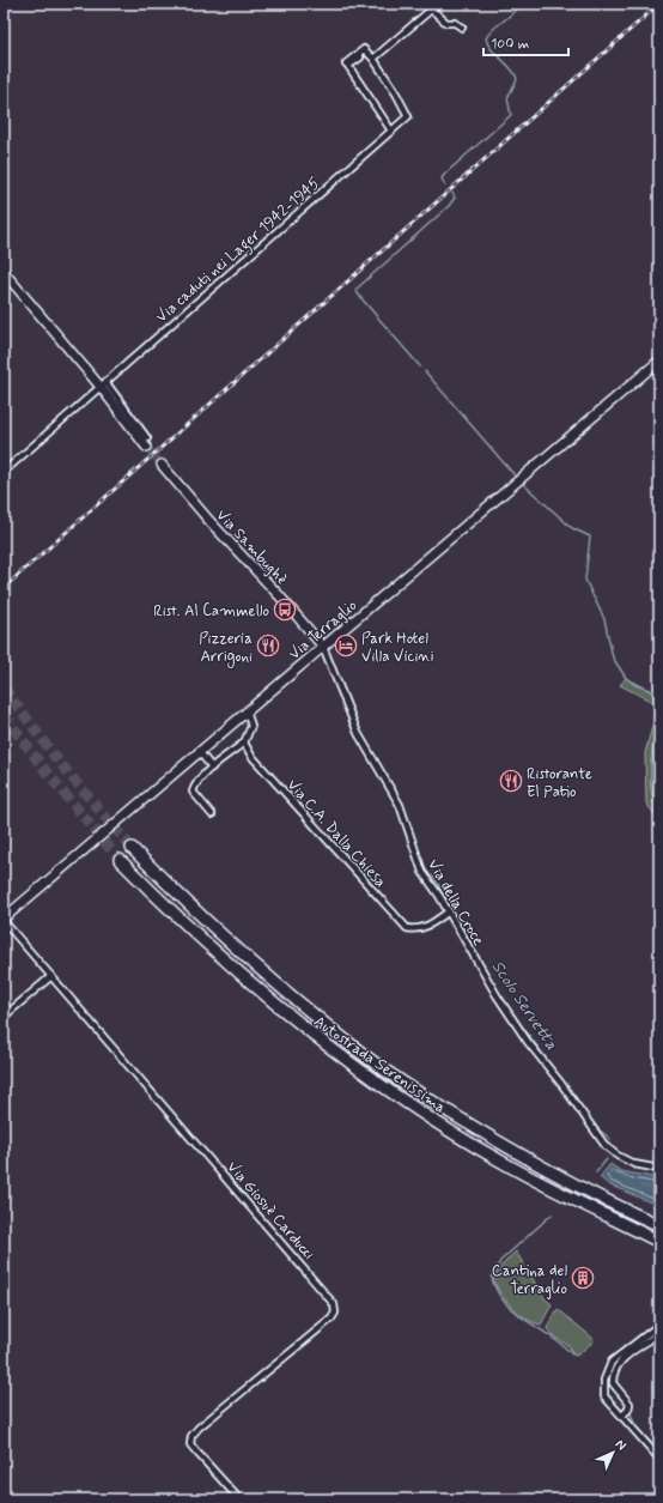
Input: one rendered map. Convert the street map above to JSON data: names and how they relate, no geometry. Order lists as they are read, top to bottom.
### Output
{
  "streets": {
    "highway": ["Autostrada Serenissima"],
    "main road": ["Via Sambughè", "Via Terraglio"],
    "street": [
      "Via caduti nei Lager 1942-1945",
      "Via C.A. Dalla Chiesa",
      "Via della Croce",
      "Via Giosuè Carducci"
    ]
  },
  "crossings": [
    ["Via Sambughè", "Via Terraglio"],
    ["Via Sambughè", "Via della Croce"],
    ["Via Terraglio", "Via della Croce"],
    ["Via Terraglio", "Via Giosuè Carducci"],
    ["Via C.A. Dalla Chiesa", "Via della Croce"]
  ],
  "water": ["Scolo Servetta"],
  "places": {
    "bus stop": ["Rist. Al Cammello"],
    "restaurant": ["Pizzeria Arrigoni", "Ristorante El Patio"],
    "hotel": ["Park Hotel Villa Vicini"],
    "building": ["Cantina del Terraglio"]
  },
  "scale_bar": "100 m",
  "north": "top right"
}
